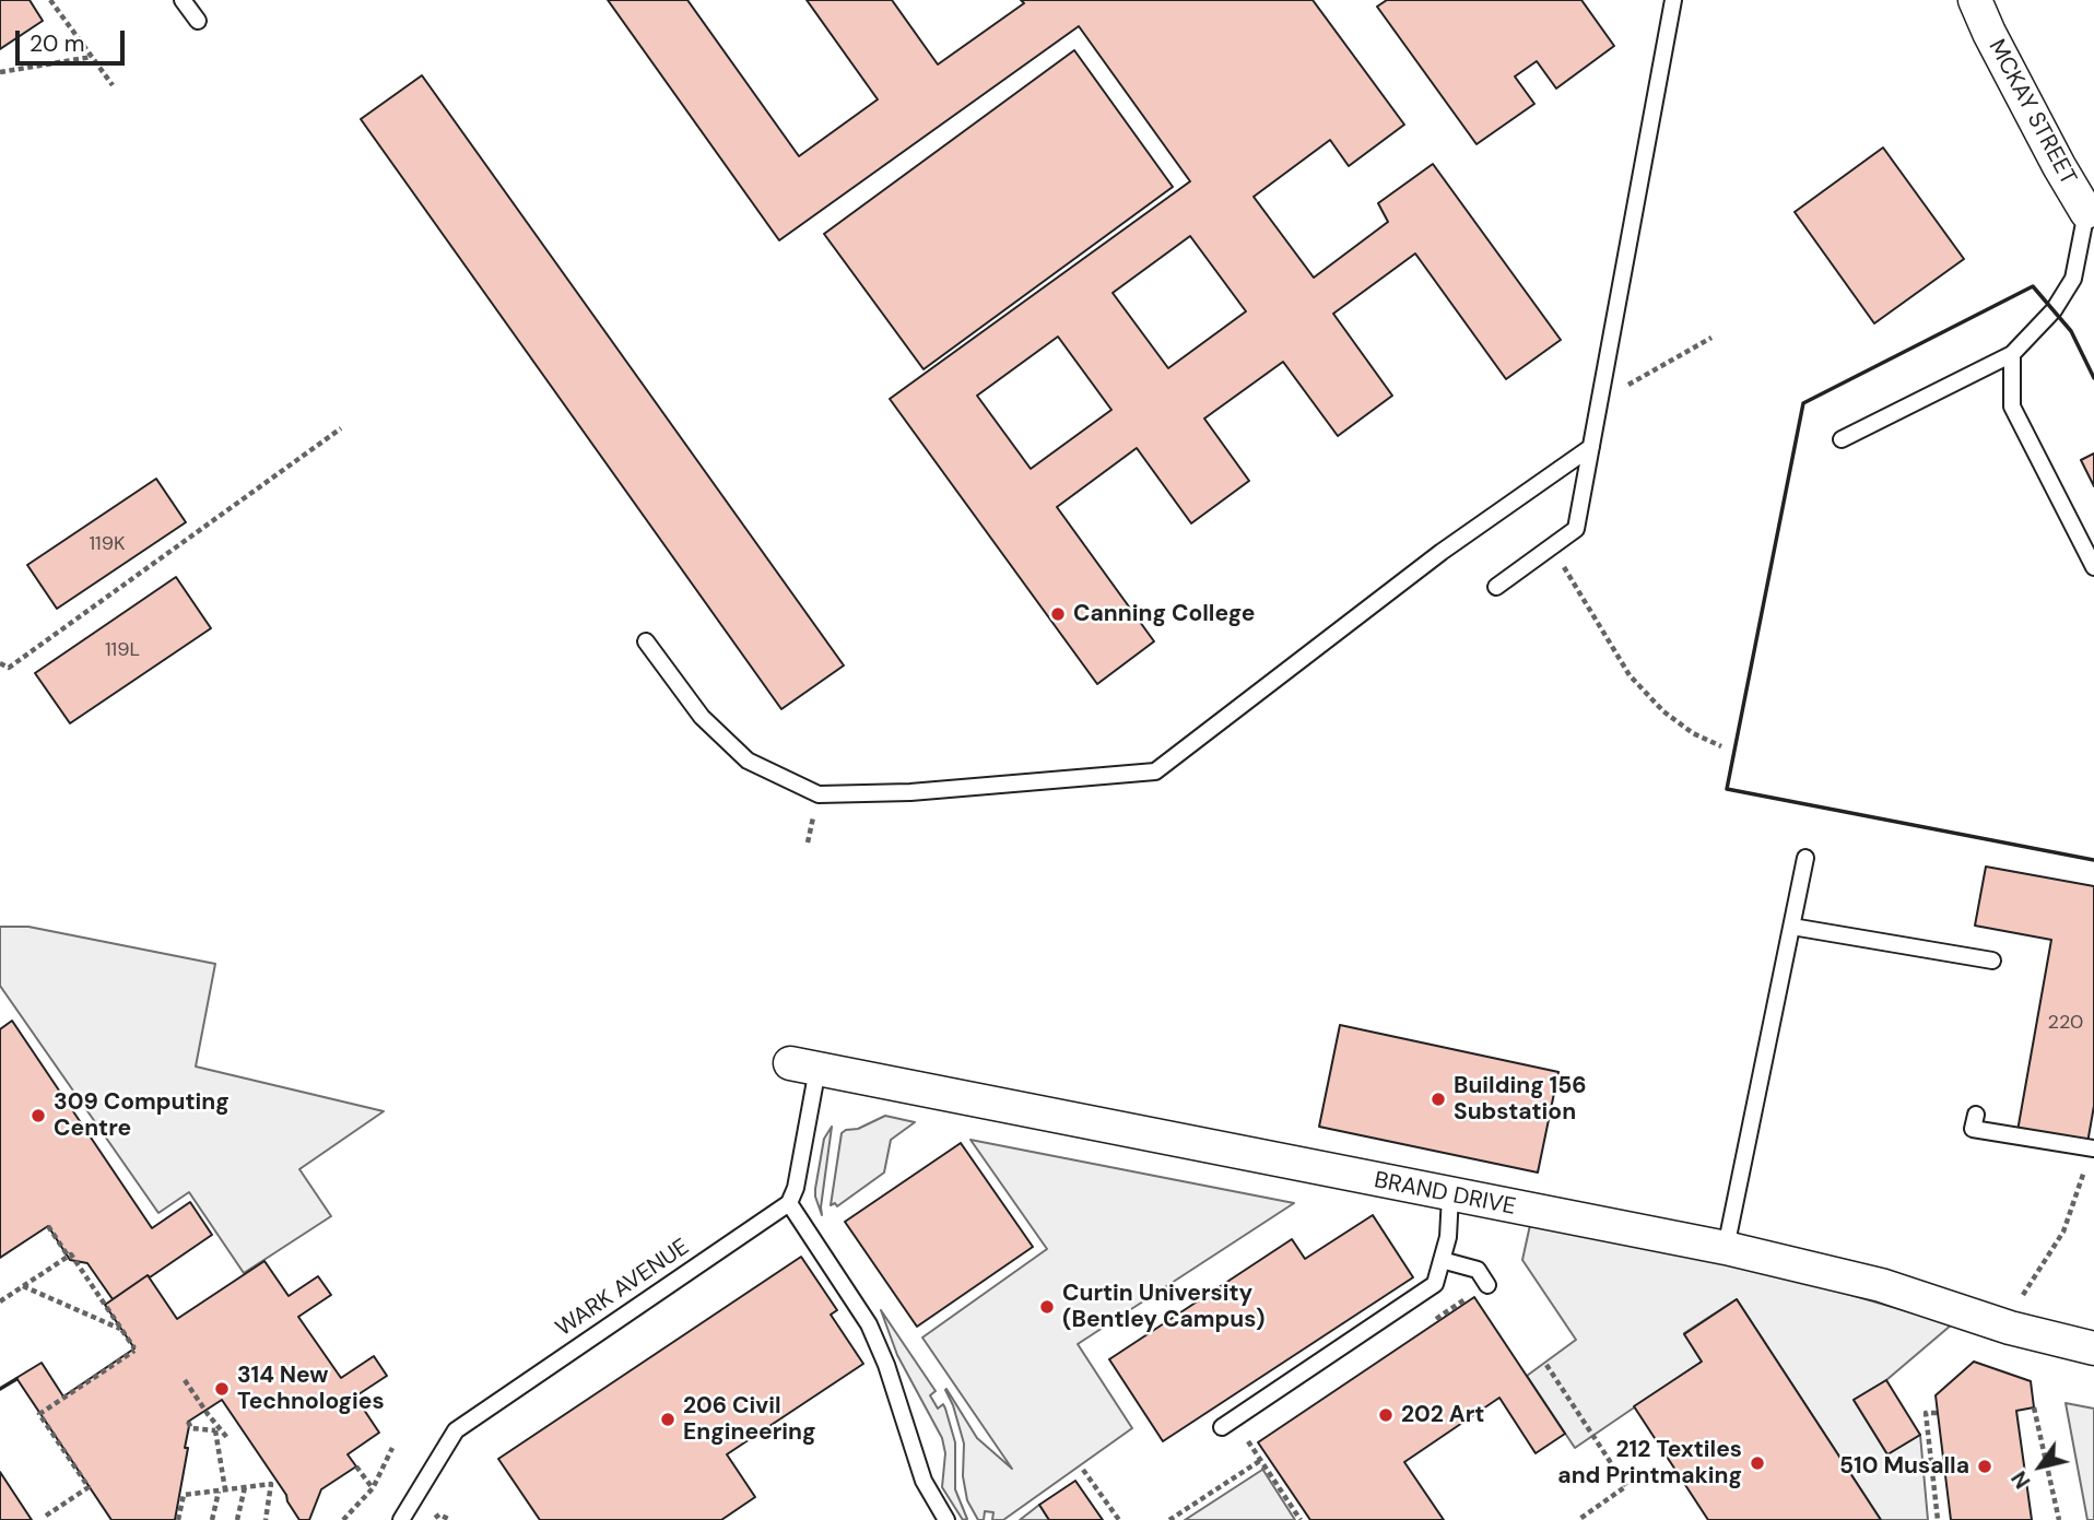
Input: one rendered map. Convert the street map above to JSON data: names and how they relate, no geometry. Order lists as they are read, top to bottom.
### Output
{
  "streets": {
    "street": ["MCKAY STREET", "BRAND DRIVE"],
    "lane": ["WARK AVENUE"]
  },
  "places": [
    "Canning College",
    "Building 156 Substation",
    "309 Computing Centre",
    "Curtin University (Bentley Campus)",
    "314 New Technologies",
    "202 Art",
    "206 Civil Engineering",
    "212 Textiles and Printmaking",
    "510 Musalla"
  ],
  "house_numbers": ["119K", "119L", "220"],
  "scale_bar": "20 m",
  "north": "bottom left"
}
